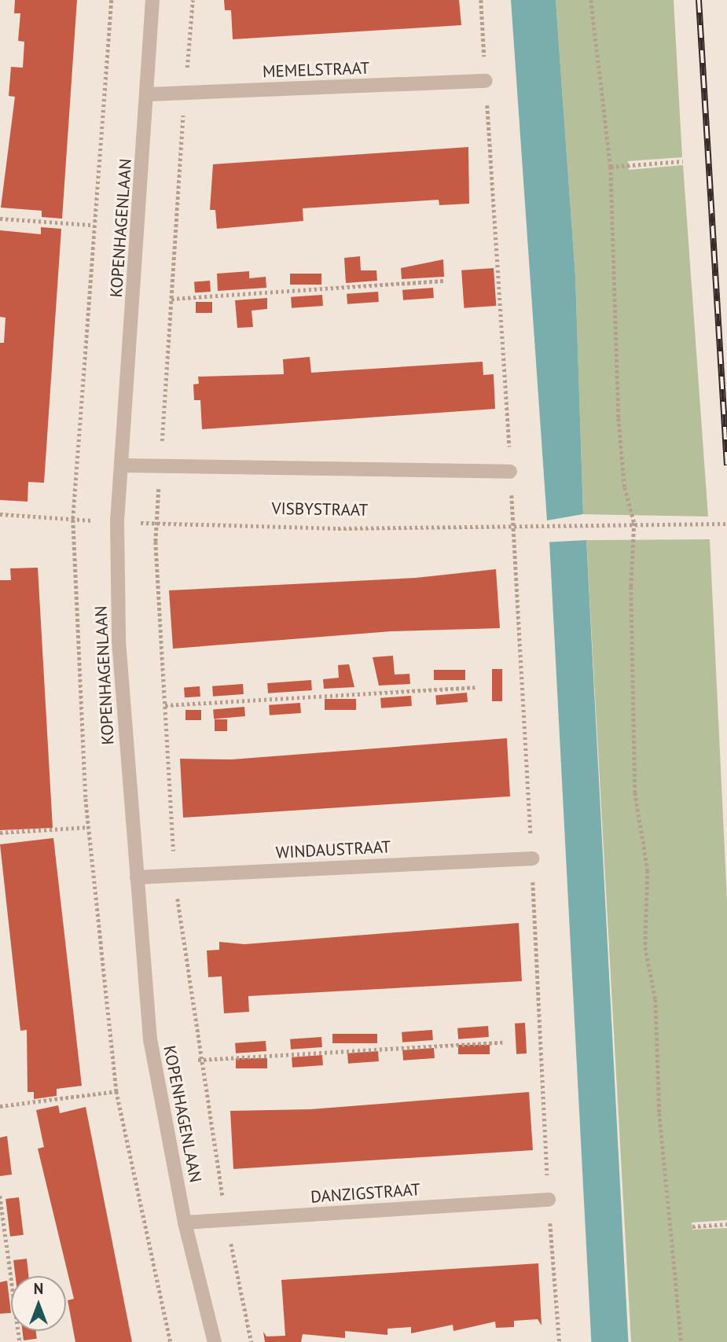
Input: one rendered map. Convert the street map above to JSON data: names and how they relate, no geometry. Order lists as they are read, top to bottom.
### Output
{
  "streets": {
    "street": [
      "MEMELSTRAAT",
      "KOPENHAGENLAAN",
      "WINDAUSTRAAT",
      "DANZIGSTRAAT"
    ],
    "path": ["VISBYSTRAAT"]
  },
  "crossings": [
    ["MEMELSTRAAT", "KOPENHAGENLAAN"],
    ["KOPENHAGENLAAN", "VISBYSTRAAT"],
    ["KOPENHAGENLAAN", "WINDAUSTRAAT"],
    ["KOPENHAGENLAAN", "DANZIGSTRAAT"]
  ],
  "north": "top"
}
